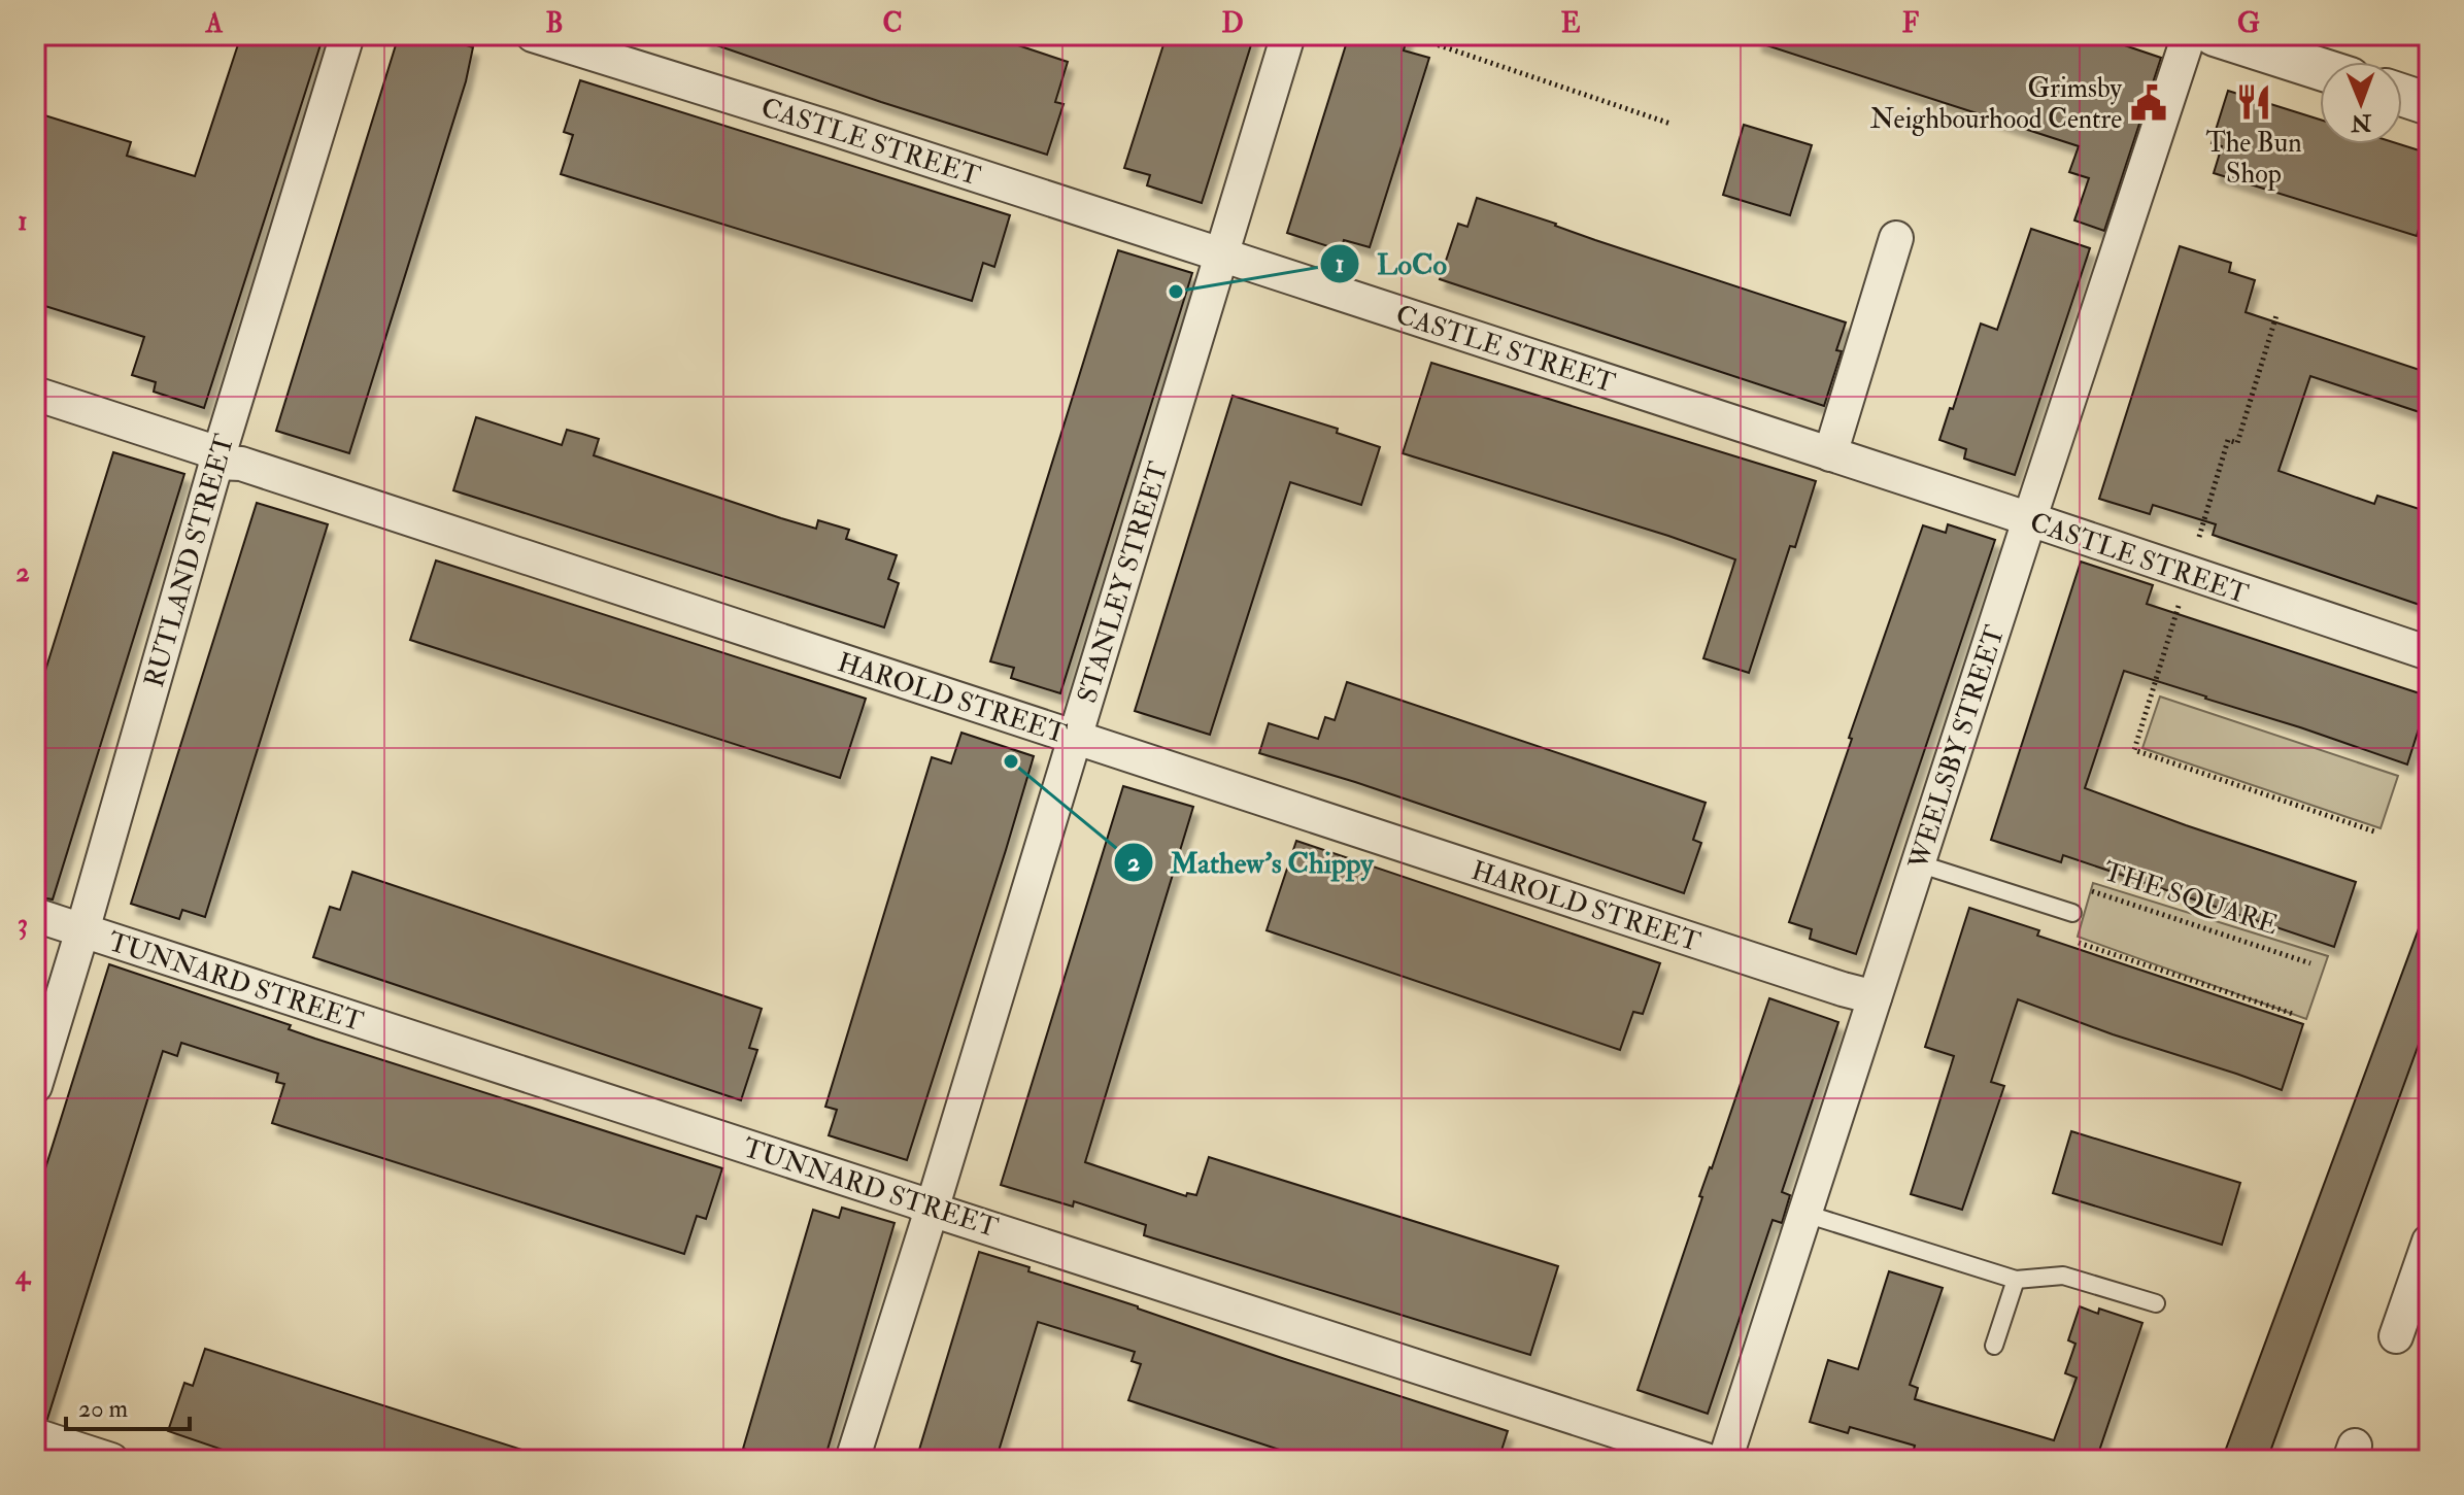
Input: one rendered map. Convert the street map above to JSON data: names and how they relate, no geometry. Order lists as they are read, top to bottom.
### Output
{
  "streets": {
    "street": [
      "CASTLE STREET",
      "RUTLAND STREET",
      "STANLEY STREET",
      "HAROLD STREET",
      "WEELSBY STREET",
      "TUNNARD STREET"
    ],
    "lane": ["THE SQUARE"]
  },
  "crossings": [
    ["CASTLE STREET", "STANLEY STREET"],
    ["CASTLE STREET", "WEELSBY STREET"],
    ["RUTLAND STREET", "HAROLD STREET"],
    ["RUTLAND STREET", "TUNNARD STREET"],
    ["STANLEY STREET", "HAROLD STREET"],
    ["STANLEY STREET", "TUNNARD STREET"],
    ["HAROLD STREET", "WEELSBY STREET"],
    ["WEELSBY STREET", "THE SQUARE"]
  ],
  "places": {
    "restaurant": ["The Bun Shop"],
    "public building": ["Grimsby Neighbourhood Centre"],
    "other": ["LoCo", "Mathew's Chippy"]
  },
  "scale_bar": "20 m",
  "north": "bottom",
  "grid": {
    "columns": [
      "A",
      "B",
      "C",
      "D",
      "E",
      "F",
      "G"
    ],
    "rows": [
      "1",
      "2",
      "3",
      "4"
    ]
  }
}
